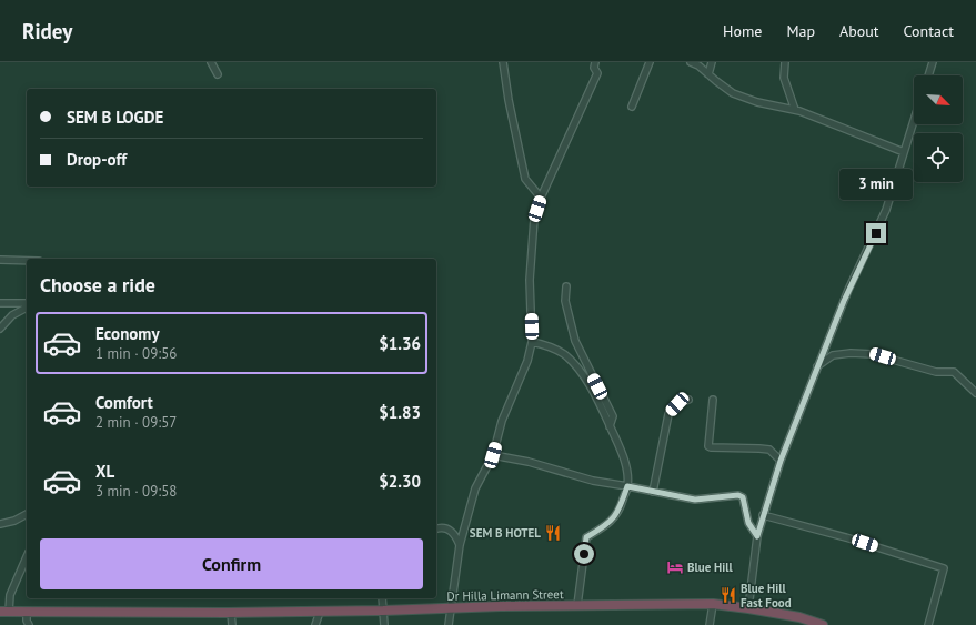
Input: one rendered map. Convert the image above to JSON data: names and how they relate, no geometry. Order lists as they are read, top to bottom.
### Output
{
  "streets": {
    "highway": ["Dr Hilla Limann Street"]
  },
  "places": {
    "restaurant": ["SEM B HOTEL", "Blue Hill Fast Food"],
    "hotel": ["Blue Hill"]
  },
  "north": "bottom right",
  "page": {
    "header": "Ridey",
    "nav": [
      "Home",
      "Map",
      "About",
      "Contact"
    ],
    "banner": ["SEM B LOGDE", "Drop-off"],
    "bubble": "3 min",
    "heading": "Choose a ride",
    "list": [
      {
        "name": "Economy",
        "note": "1 min · 09:56",
        "value": "$1.36"
      },
      {
        "name": "Comfort",
        "note": "2 min · 09:57",
        "value": "$1.83"
      },
      {
        "name": "XL",
        "note": "3 min · 09:58",
        "value": "$2.30"
      }
    ],
    "buttons": "Confirm"
  }
}
